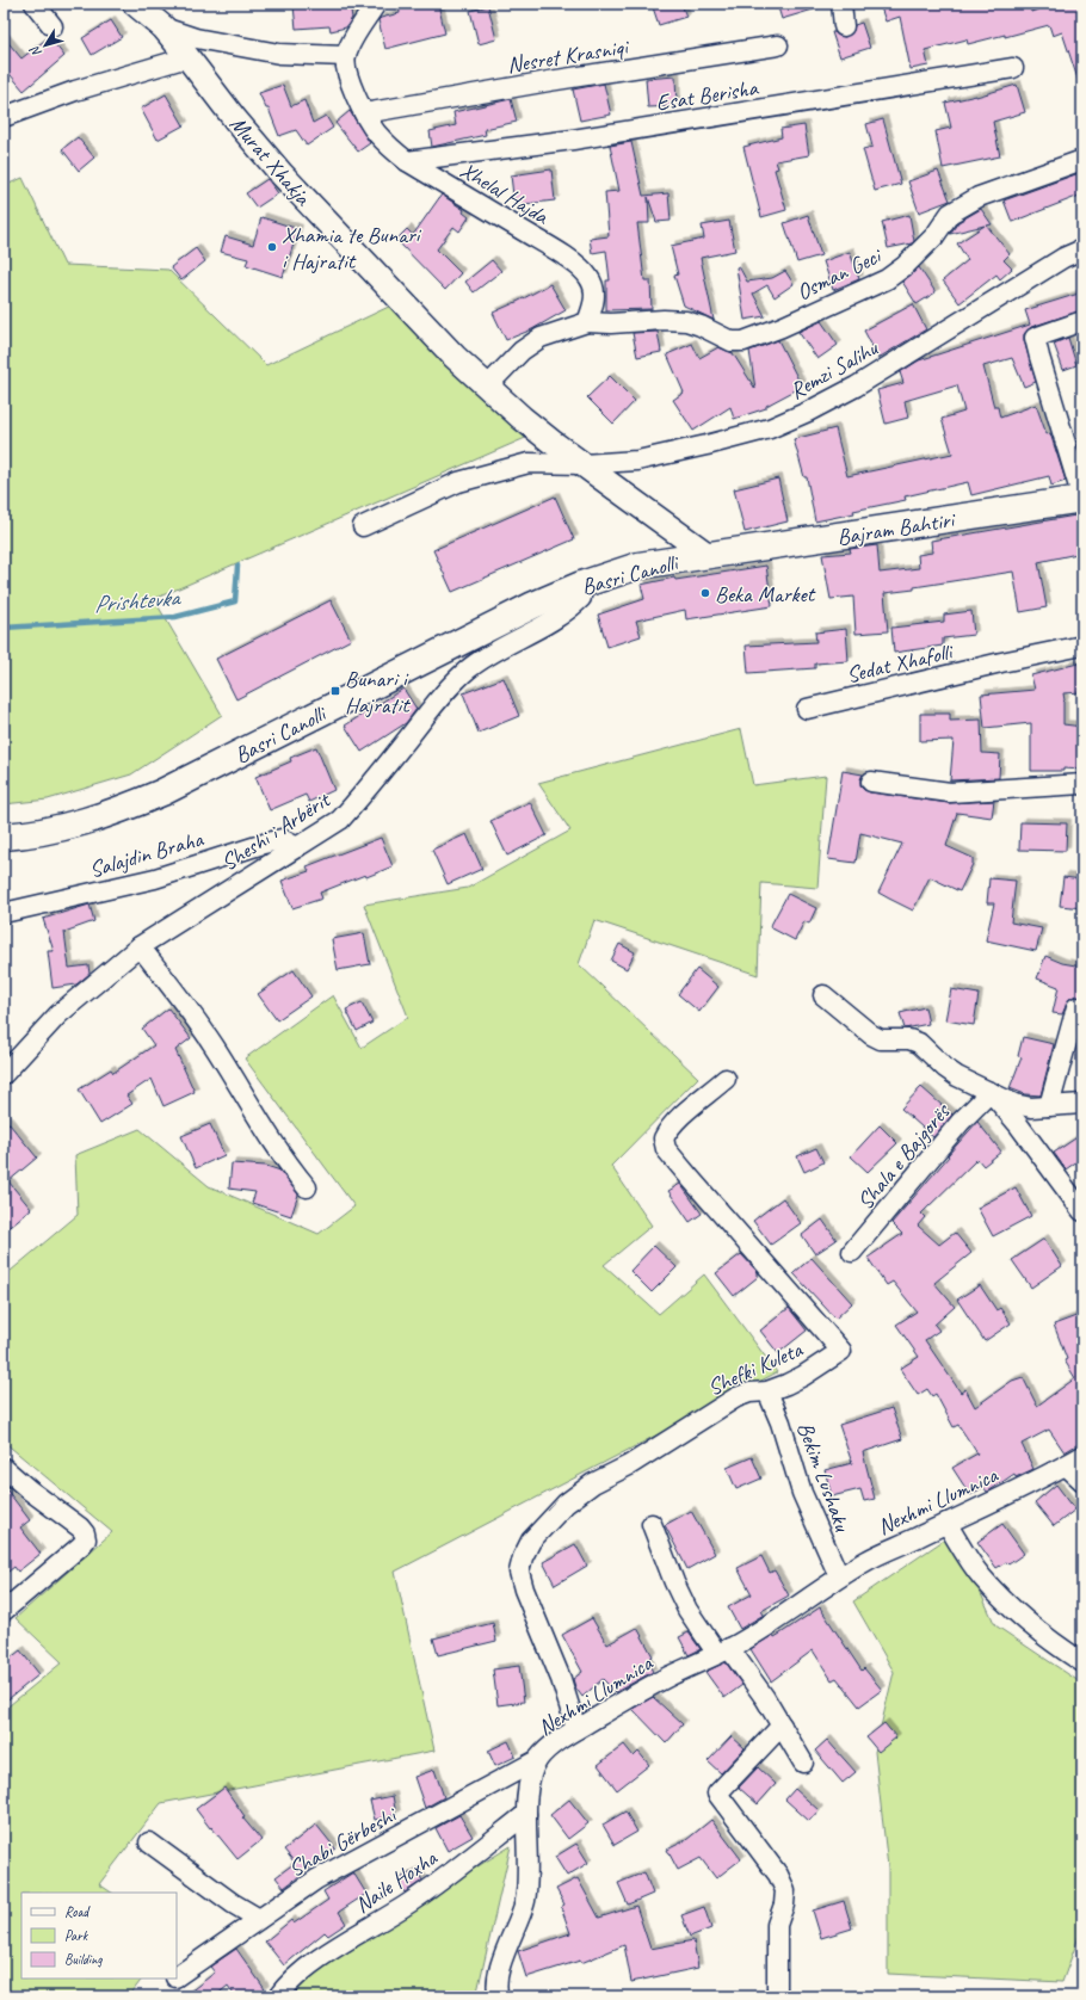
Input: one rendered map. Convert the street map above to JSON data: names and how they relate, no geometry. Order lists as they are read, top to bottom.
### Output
{
  "streets": {
    "main road": ["Bajram Bahtiri", "Basri Canolli"],
    "street": [
      "Nesret Krasniqi",
      "Esat Berisha",
      "Murat Xhakja",
      "Xhelal Hajda",
      "Osman Geci",
      "Remzi Salihu",
      "Sedat Xhafolli",
      "Sheshi i Arbërit",
      "Salajdin Braha",
      "Shala e Bajgorës",
      "Shefki Kuleta",
      "Bekim Lushaku",
      "Nexhmi Llumnica",
      "Shabi Gërbeshi",
      "Naile Hoxha"
    ]
  },
  "crossings": [
    ["Nesret Krasniqi", "Xhelal Hajda"],
    ["Esat Berisha", "Xhelal Hajda"],
    ["Murat Xhakja", "Remzi Salihu"],
    ["Murat Xhakja", "Bajram Bahtiri"],
    ["Murat Xhakja", "Basri Canolli"],
    ["Xhelal Hajda", "Osman Geci"],
    ["Bajram Bahtiri", "Basri Canolli"],
    ["Basri Canolli", "Sheshi i Arbërit"],
    ["Sheshi i Arbërit", "Salajdin Braha"],
    ["Shefki Kuleta", "Bekim Lushaku"],
    ["Shefki Kuleta", "Nexhmi Llumnica"],
    ["Bekim Lushaku", "Nexhmi Llumnica"],
    ["Nexhmi Llumnica", "Shabi Gërbeshi"],
    ["Nexhmi Llumnica", "Naile Hoxha"]
  ],
  "water": ["Prishtevka"],
  "places": {
    "other": ["Xhamia te Bunari i Hajratit", "Beka Market"],
    "transit": ["Bunari i Hajratit"]
  },
  "legend": ["Road", "Park", "Building"],
  "north": "bottom left"
}
